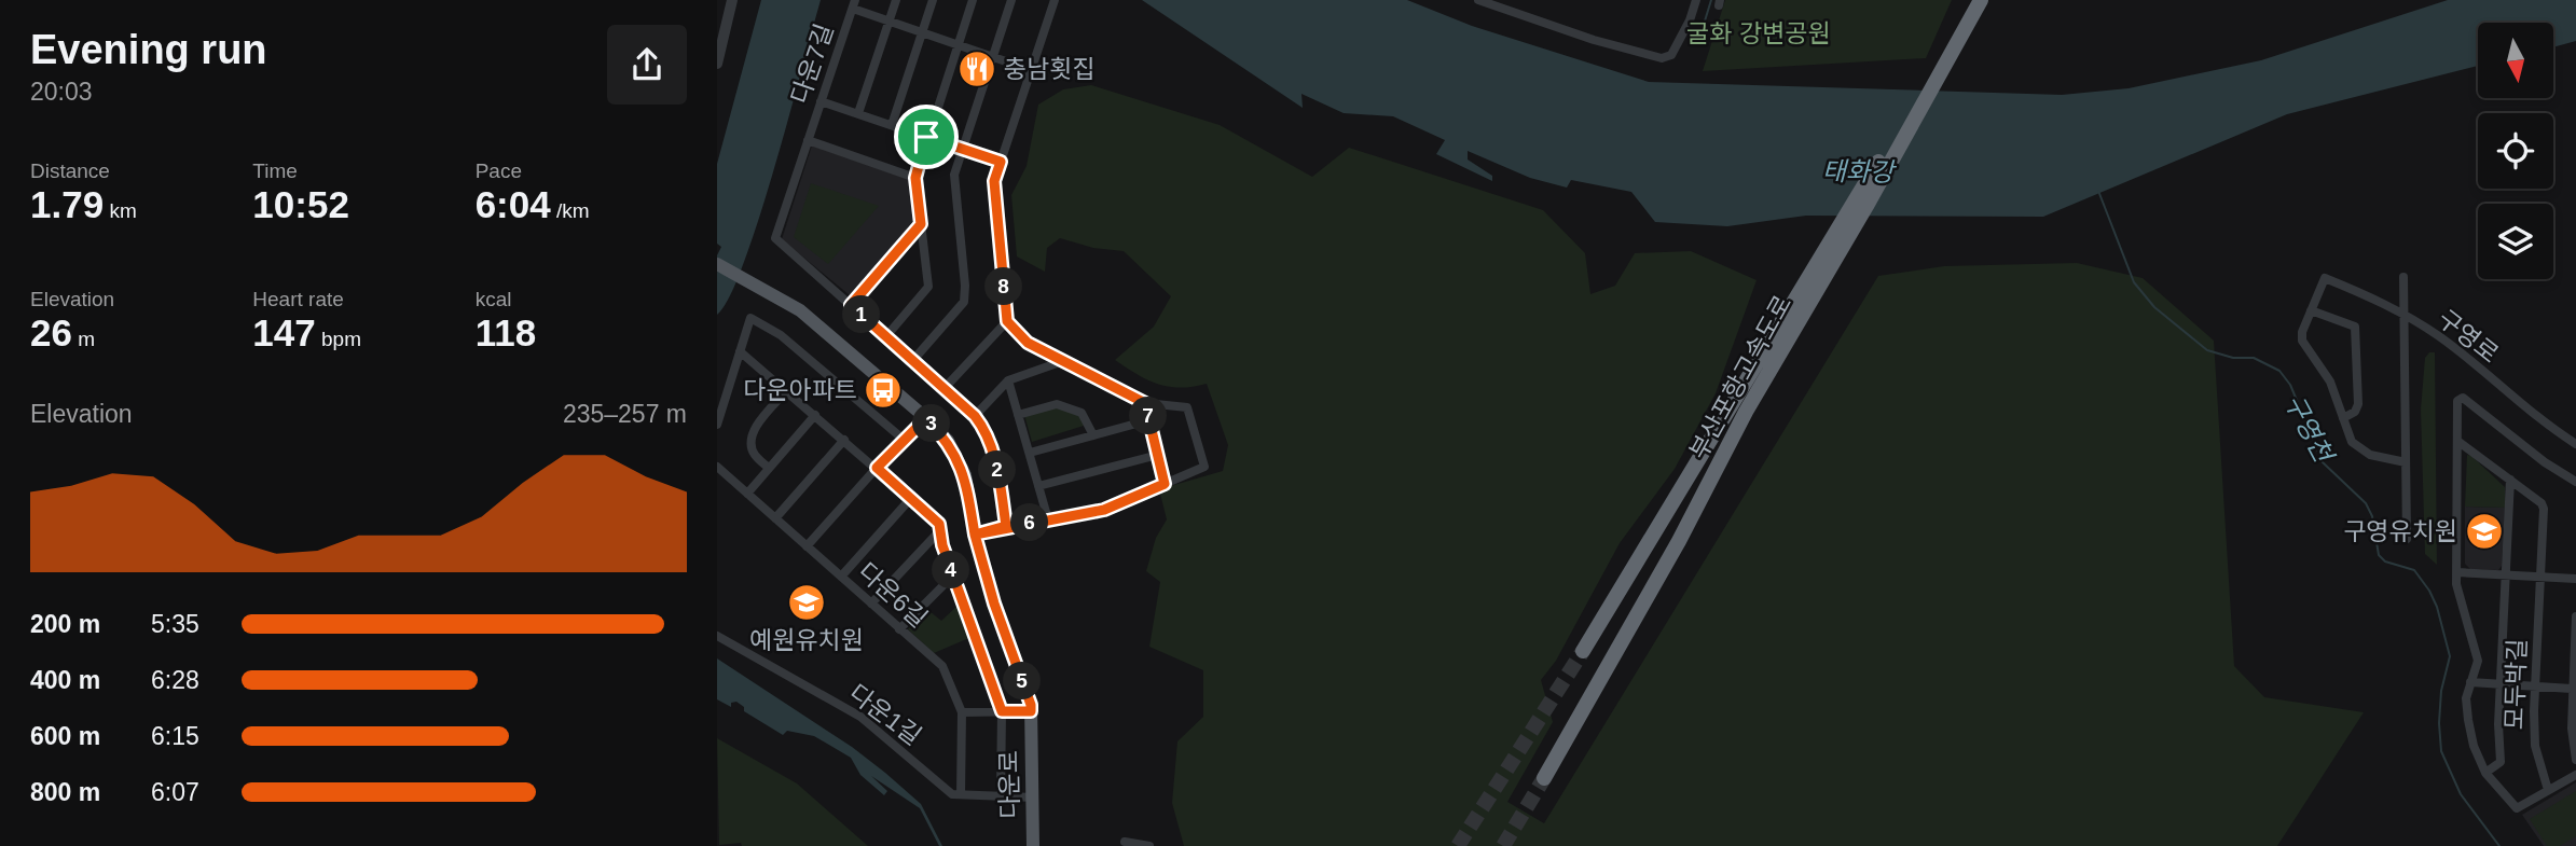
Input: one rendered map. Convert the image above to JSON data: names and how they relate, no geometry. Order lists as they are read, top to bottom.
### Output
{
  "streets": {
    "highway": ["부산포항고속도로"],
    "main road": ["다운로"],
    "street": [
      "다운7길",
      "구영로",
      "다운6길",
      "모두박길",
      "다운1길"
    ]
  },
  "crossings": [
    ["다운6길", "다운1길"]
  ],
  "water": ["태화강", "구영천"],
  "parks": ["굴화 강변공원"],
  "places": {
    "restaurant": ["충남횟집"],
    "bus stop": ["다운아파트"],
    "school or university": ["구영유치원", "예원유치원"]
  },
  "north": "bottom",
  "page": {
    "heading": ["Evening run", "20:03"],
    "stats": [
      ["Distance", "1.79 km"],
      ["Time", "10:52"],
      ["Pace", "6:04 /km"],
      ["Elevation", "26 m"],
      ["Heart rate", "147 bpm"],
      ["kcal", "118"]
    ],
    "pins": [
      "8",
      "1",
      "7",
      "3",
      "2",
      "6",
      "4",
      "5"
    ],
    "chart": ["Elevation", "235–257 m"],
    "list": [
      {
        "name": "200 m",
        "note": "5:35"
      },
      {
        "name": "400 m",
        "note": "6:28"
      },
      {
        "name": "600 m",
        "note": "6:15"
      },
      {
        "name": "800 m",
        "note": "6:07"
      }
    ]
  }
}
